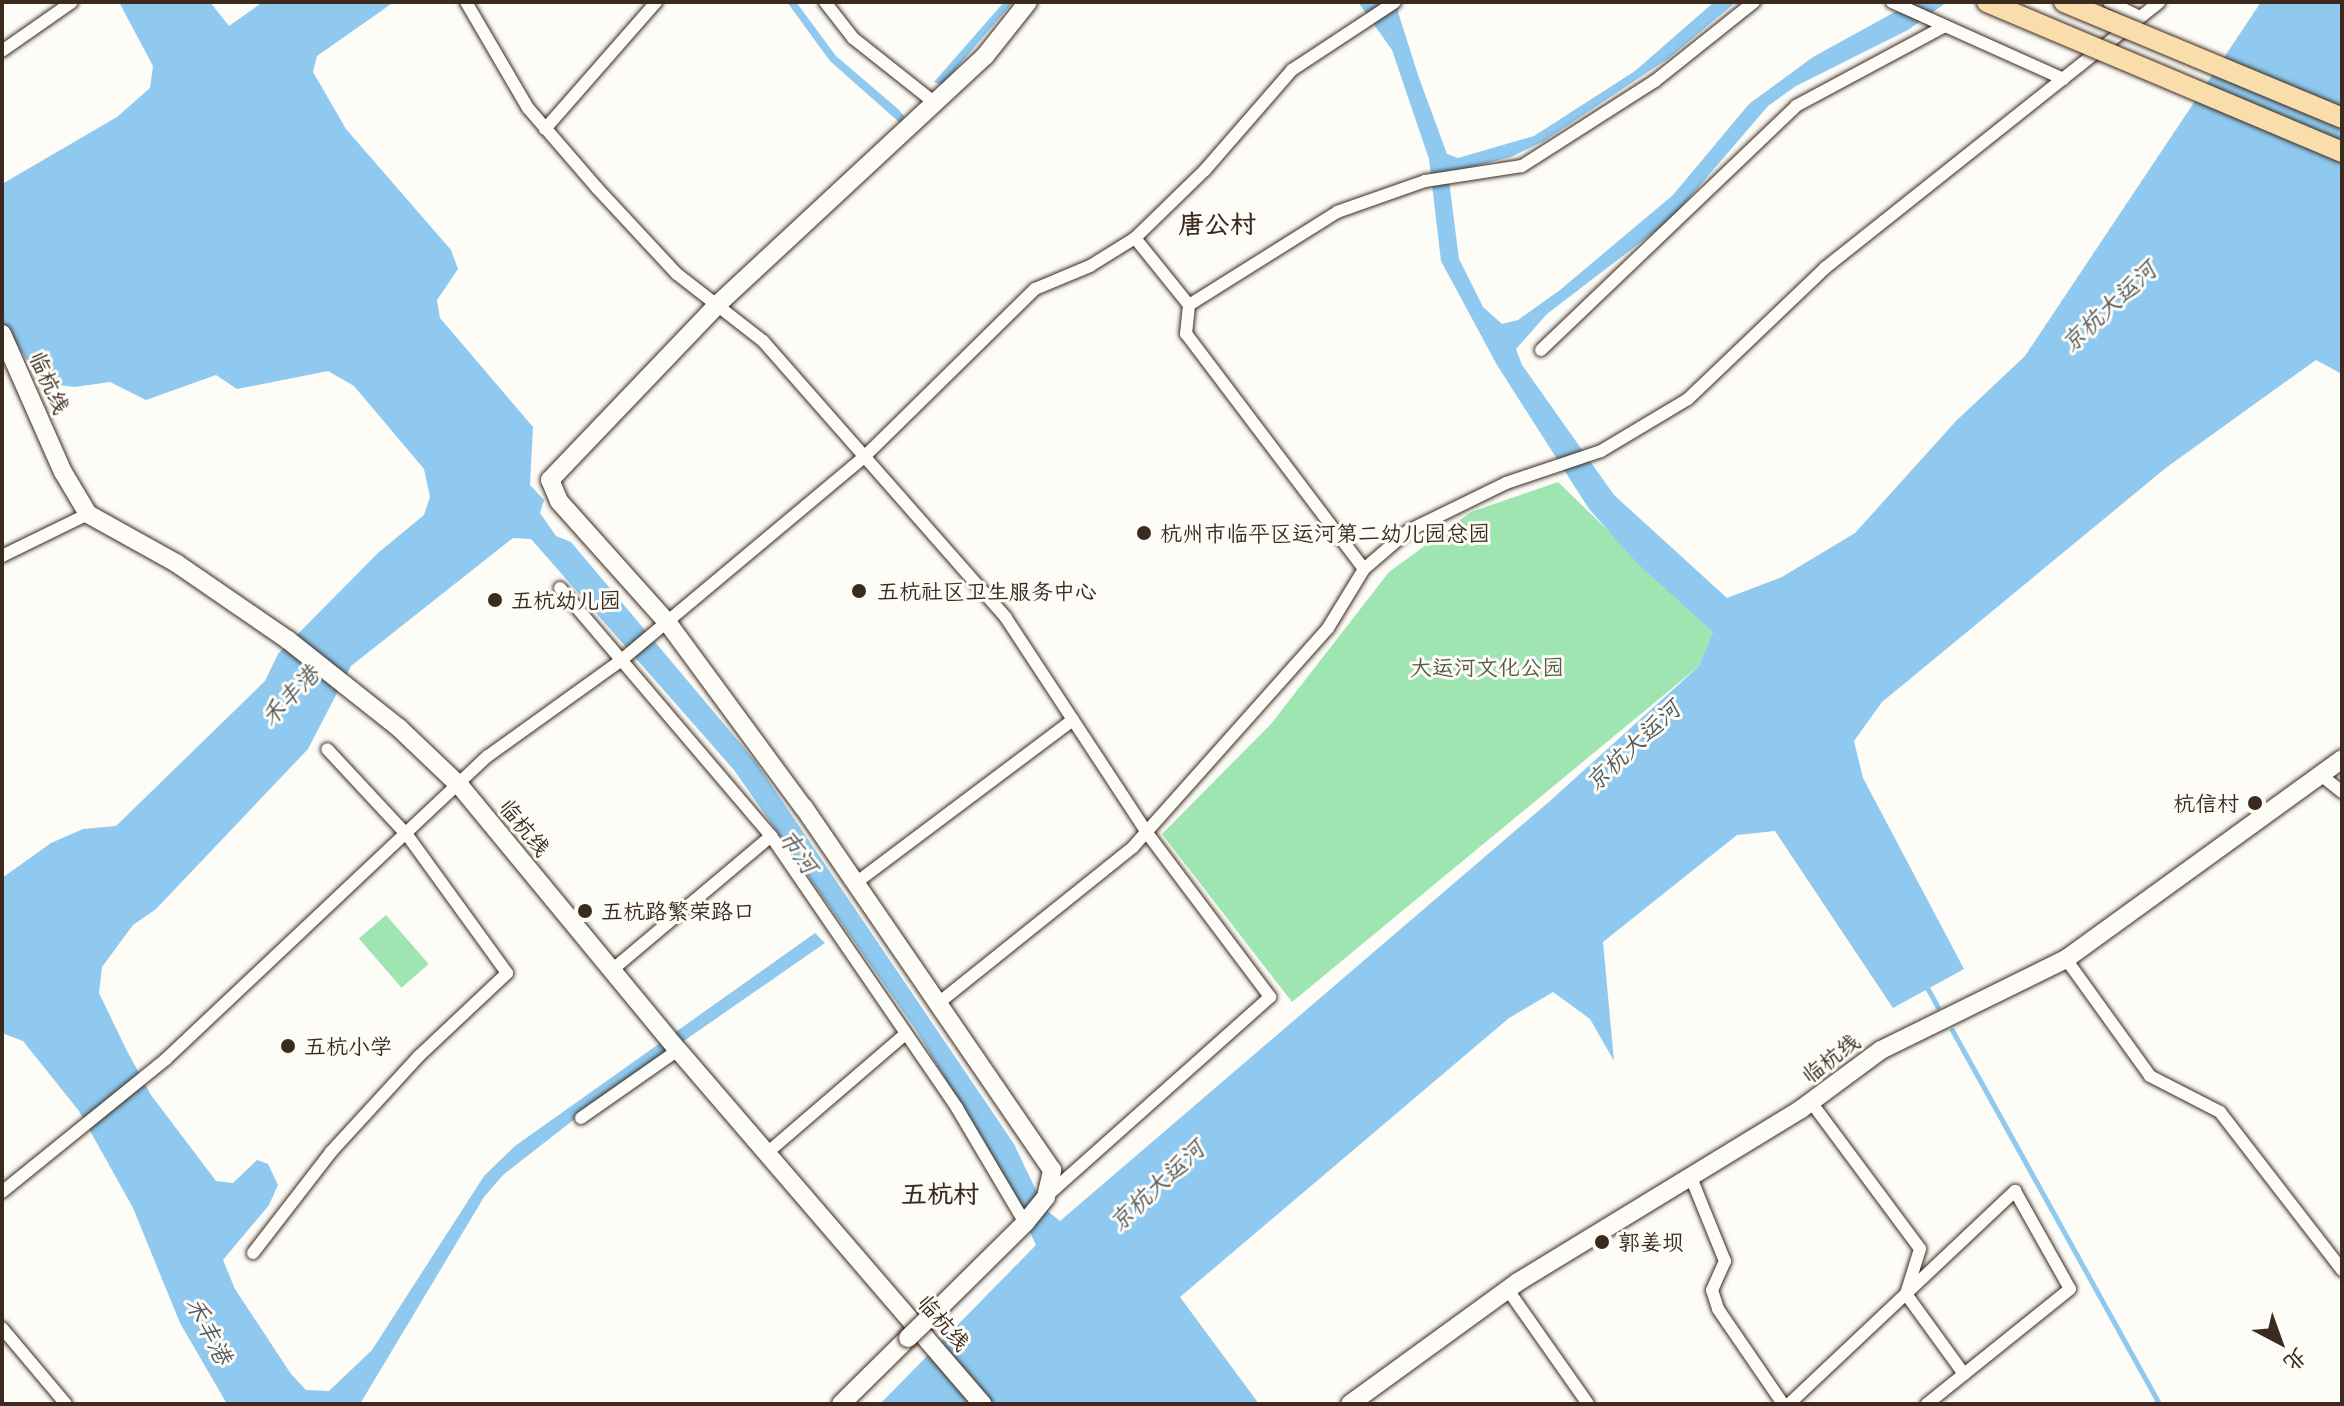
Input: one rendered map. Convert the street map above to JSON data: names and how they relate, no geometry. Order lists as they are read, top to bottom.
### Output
{
  "streets": {
    "street": ["临杭线"]
  },
  "districts": ["唐公村", "五杭村"],
  "water": ["京杭大运河", "禾丰港", "市河"],
  "parks": ["大运河文化公园"],
  "places": [
    "杭州市临平区运河第二幼儿园总园",
    "五杭社区卫生服务中心",
    "五杭幼儿园",
    "杭信村",
    "五杭路繁荣路口",
    "五杭小学",
    "郭姜坝"
  ],
  "north": "bottom right"
}
